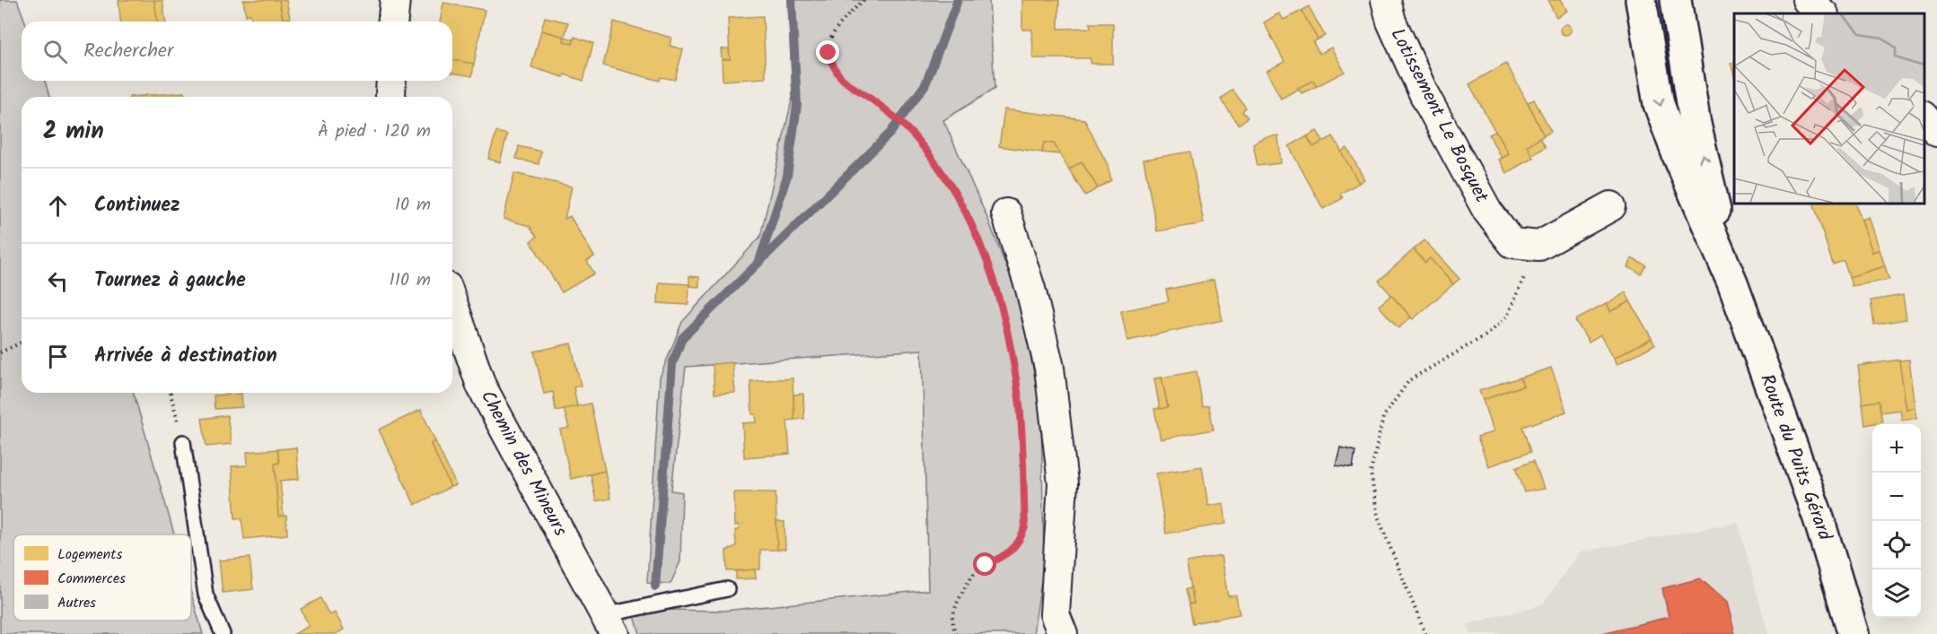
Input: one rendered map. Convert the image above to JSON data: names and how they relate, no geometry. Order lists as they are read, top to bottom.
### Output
{
  "streets": {
    "main road": ["Route du Puits Gérard"],
    "street": ["Lotissement Le Bosquet", "Chemin des Mineurs"]
  },
  "legend": ["Logements", "Commerces", "Autres"],
  "page": {
    "search": "Rechercher",
    "heading": ["2 min", "À pied · 120 m"],
    "list": [
      ["Continuez", "10 m"],
      ["Tournez à gauche", "110 m"],
      "Arrivée à destination"
    ],
    "map_buttons": ["+", "−"]
  }
}
